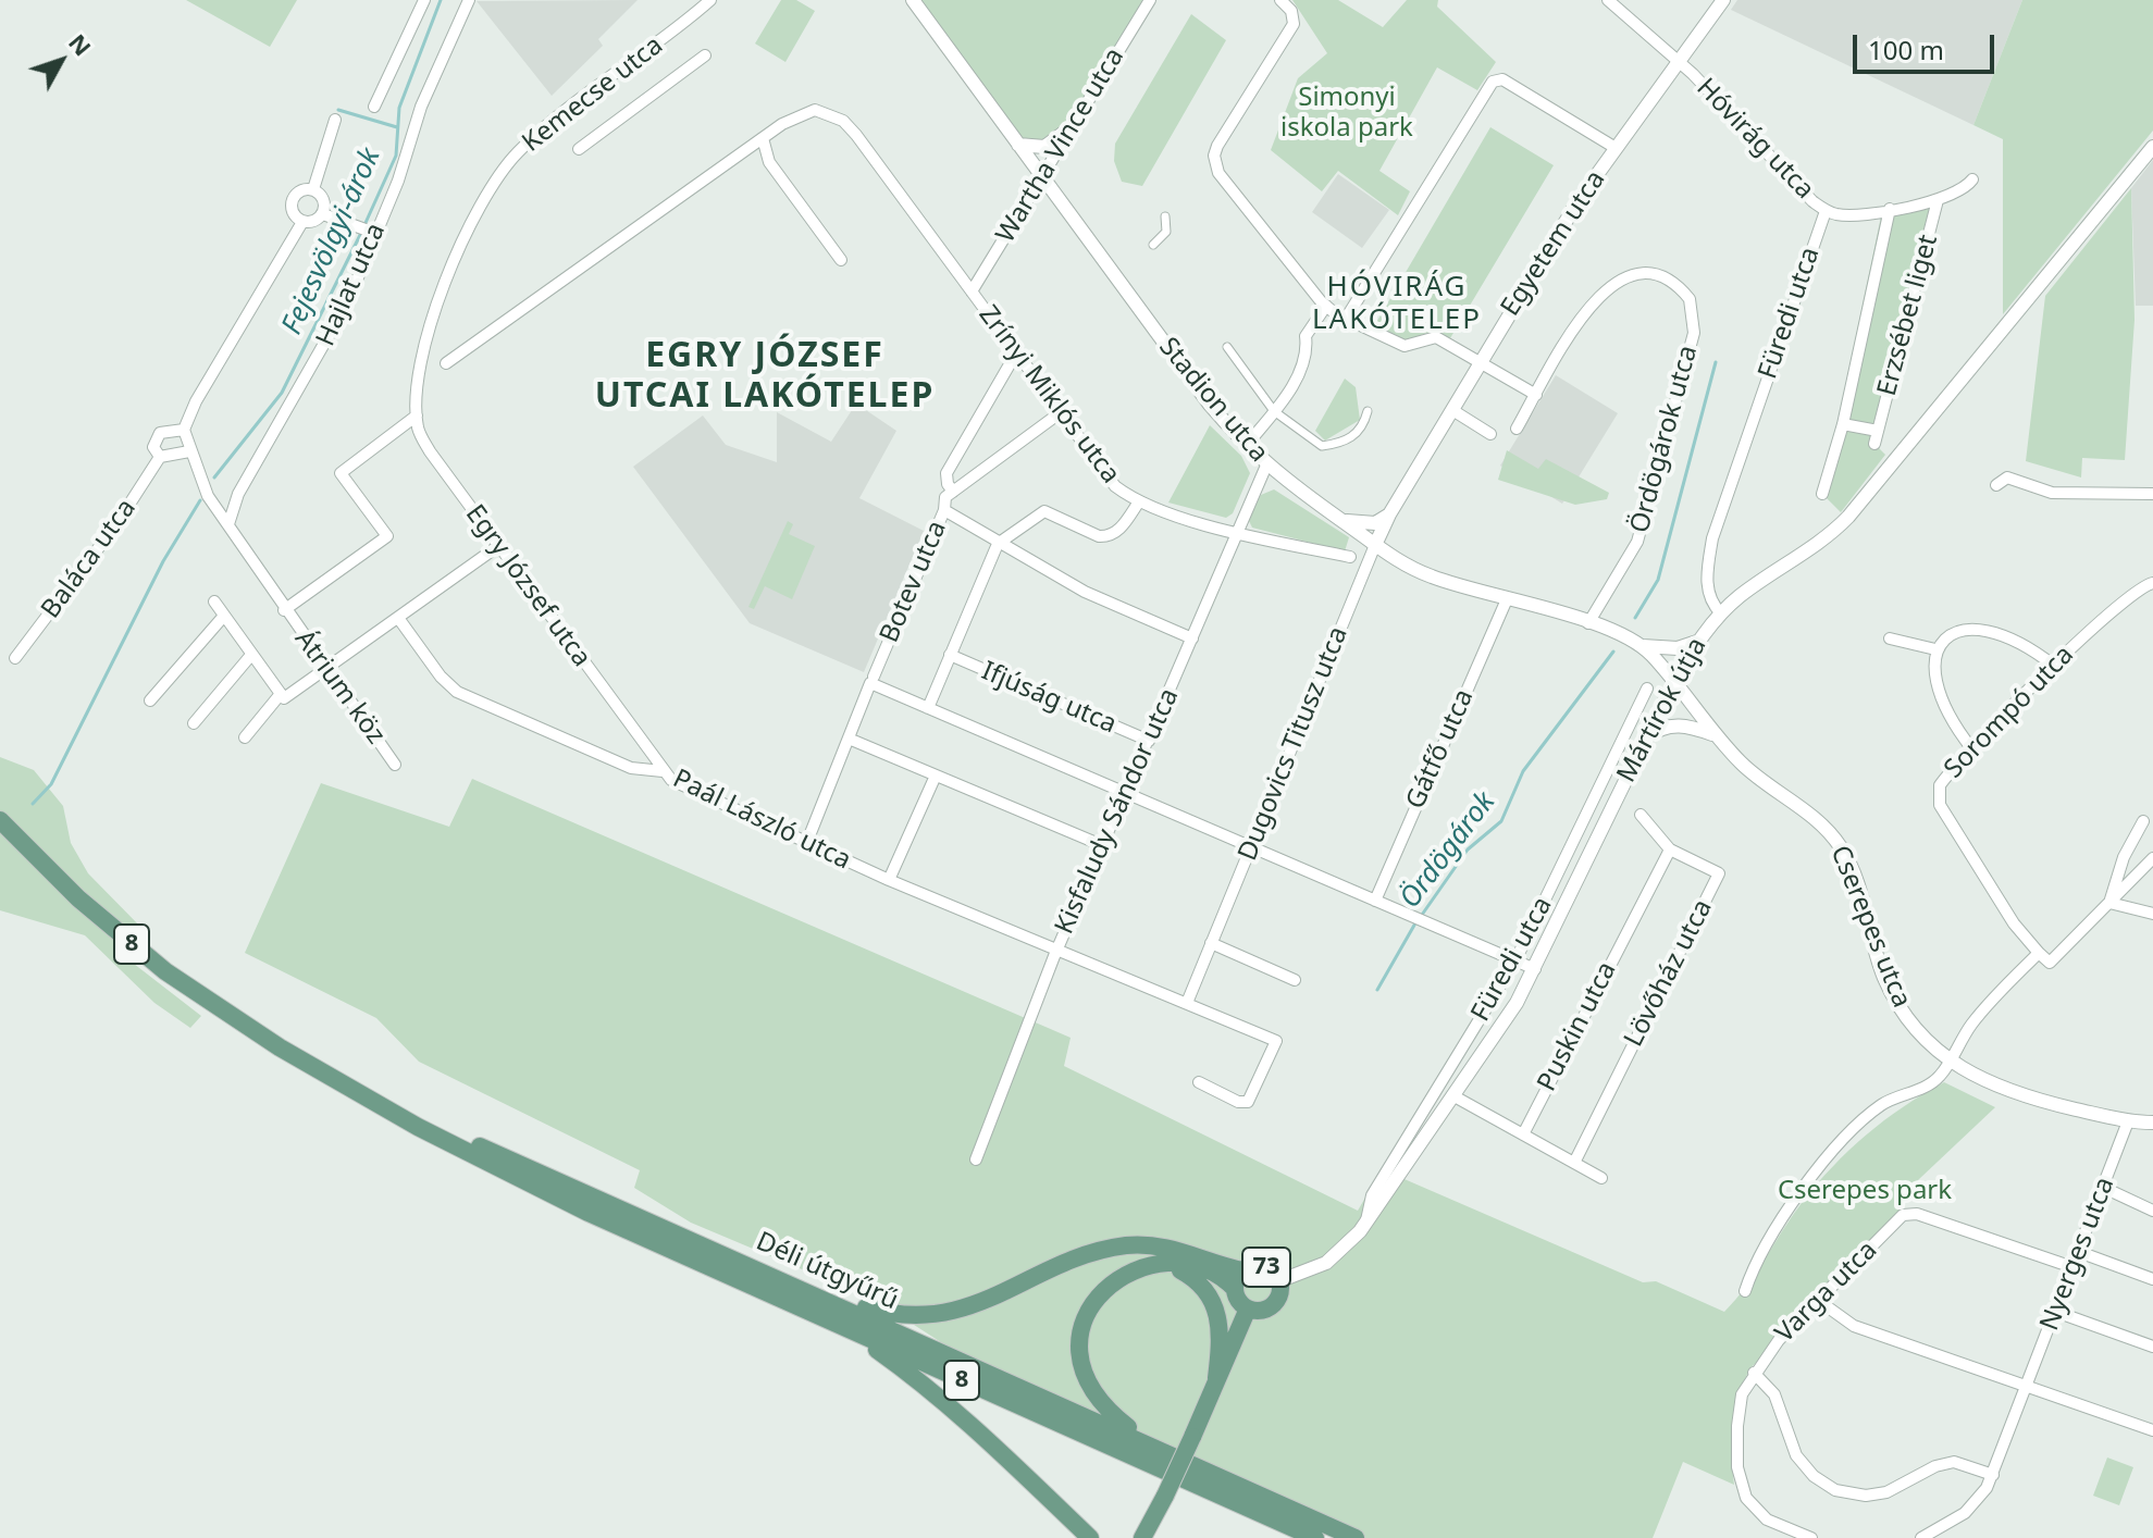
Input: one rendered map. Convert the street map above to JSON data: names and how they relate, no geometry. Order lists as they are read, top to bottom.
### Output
{
  "streets": {
    "main road": ["8", "73", "Déli útgyűrű"],
    "street": [
      "Kemecse utca",
      "Hóvirág utca",
      "Wartha Vince utca",
      "Egyetem utca",
      "Hajlat utca",
      "Füredi utca",
      "Erzsébet liget",
      "Zrínyi Miklós utca",
      "Stadion utca",
      "Ördögárok utca",
      "Baláca utca",
      "Botev utca",
      "Egry József utca",
      "Átrium köz",
      "Ifjúság utca",
      "Mártírok útja",
      "Sorompó utca",
      "Dugovics Titusz utca",
      "Gátfő utca",
      "Kisfaludy Sándor utca",
      "Paál László utca",
      "Cserepes utca",
      "Lövőház utca",
      "Puskin utca",
      "Nyerges utca",
      "Varga utca"
    ]
  },
  "crossings": [
    ["Kemecse utca", "Egry József utca"],
    ["Hóvirág utca", "Egyetem utca"],
    ["Hóvirág utca", "Füredi utca"],
    ["Hóvirág utca", "Erzsébet liget"],
    ["Wartha Vince utca", "Zrínyi Miklós utca"],
    ["Wartha Vince utca", "Stadion utca"],
    ["Egyetem utca", "Stadion utca"],
    ["Egyetem utca", "Dugovics Titusz utca"],
    ["Hajlat utca", "Átrium köz"],
    ["Füredi utca", "Mártírok útja"],
    ["Zrínyi Miklós utca", "Botev utca"],
    ["Zrínyi Miklós utca", "Kisfaludy Sándor utca"],
    ["Stadion utca", "Ördögárok utca"],
    ["Stadion utca", "Mártírok útja"],
    ["Stadion utca", "Dugovics Titusz utca"],
    ["Stadion utca", "Gátfő utca"],
    ["Stadion utca", "Kisfaludy Sándor utca"],
    ["Stadion utca", "Cserepes utca"],
    ["Botev utca", "Paál László utca"],
    ["Egry József utca", "Átrium köz"],
    ["Egry József utca", "Paál László utca"],
    ["Ifjúság utca", "Kisfaludy Sándor utca"],
    ["Mártírok útja", "Cserepes utca"],
    ["Mártírok útja", "73"],
    ["Kisfaludy Sándor utca", "Paál László utca"],
    ["Cserepes utca", "Nyerges utca"],
    ["Lövőház utca", "Puskin utca"],
    ["Nyerges utca", "Varga utca"]
  ],
  "districts": ["HÓVIRÁG LAKÓTELEP", "EGRY JÓZSEF UTCAI LAKÓTELEP"],
  "water": ["Fejesvölgyi-árok", "Ördögárok"],
  "parks": ["Simonyi iskola park", "Cserepes park"],
  "scale_bar": "100 m",
  "north": "top right"
}
